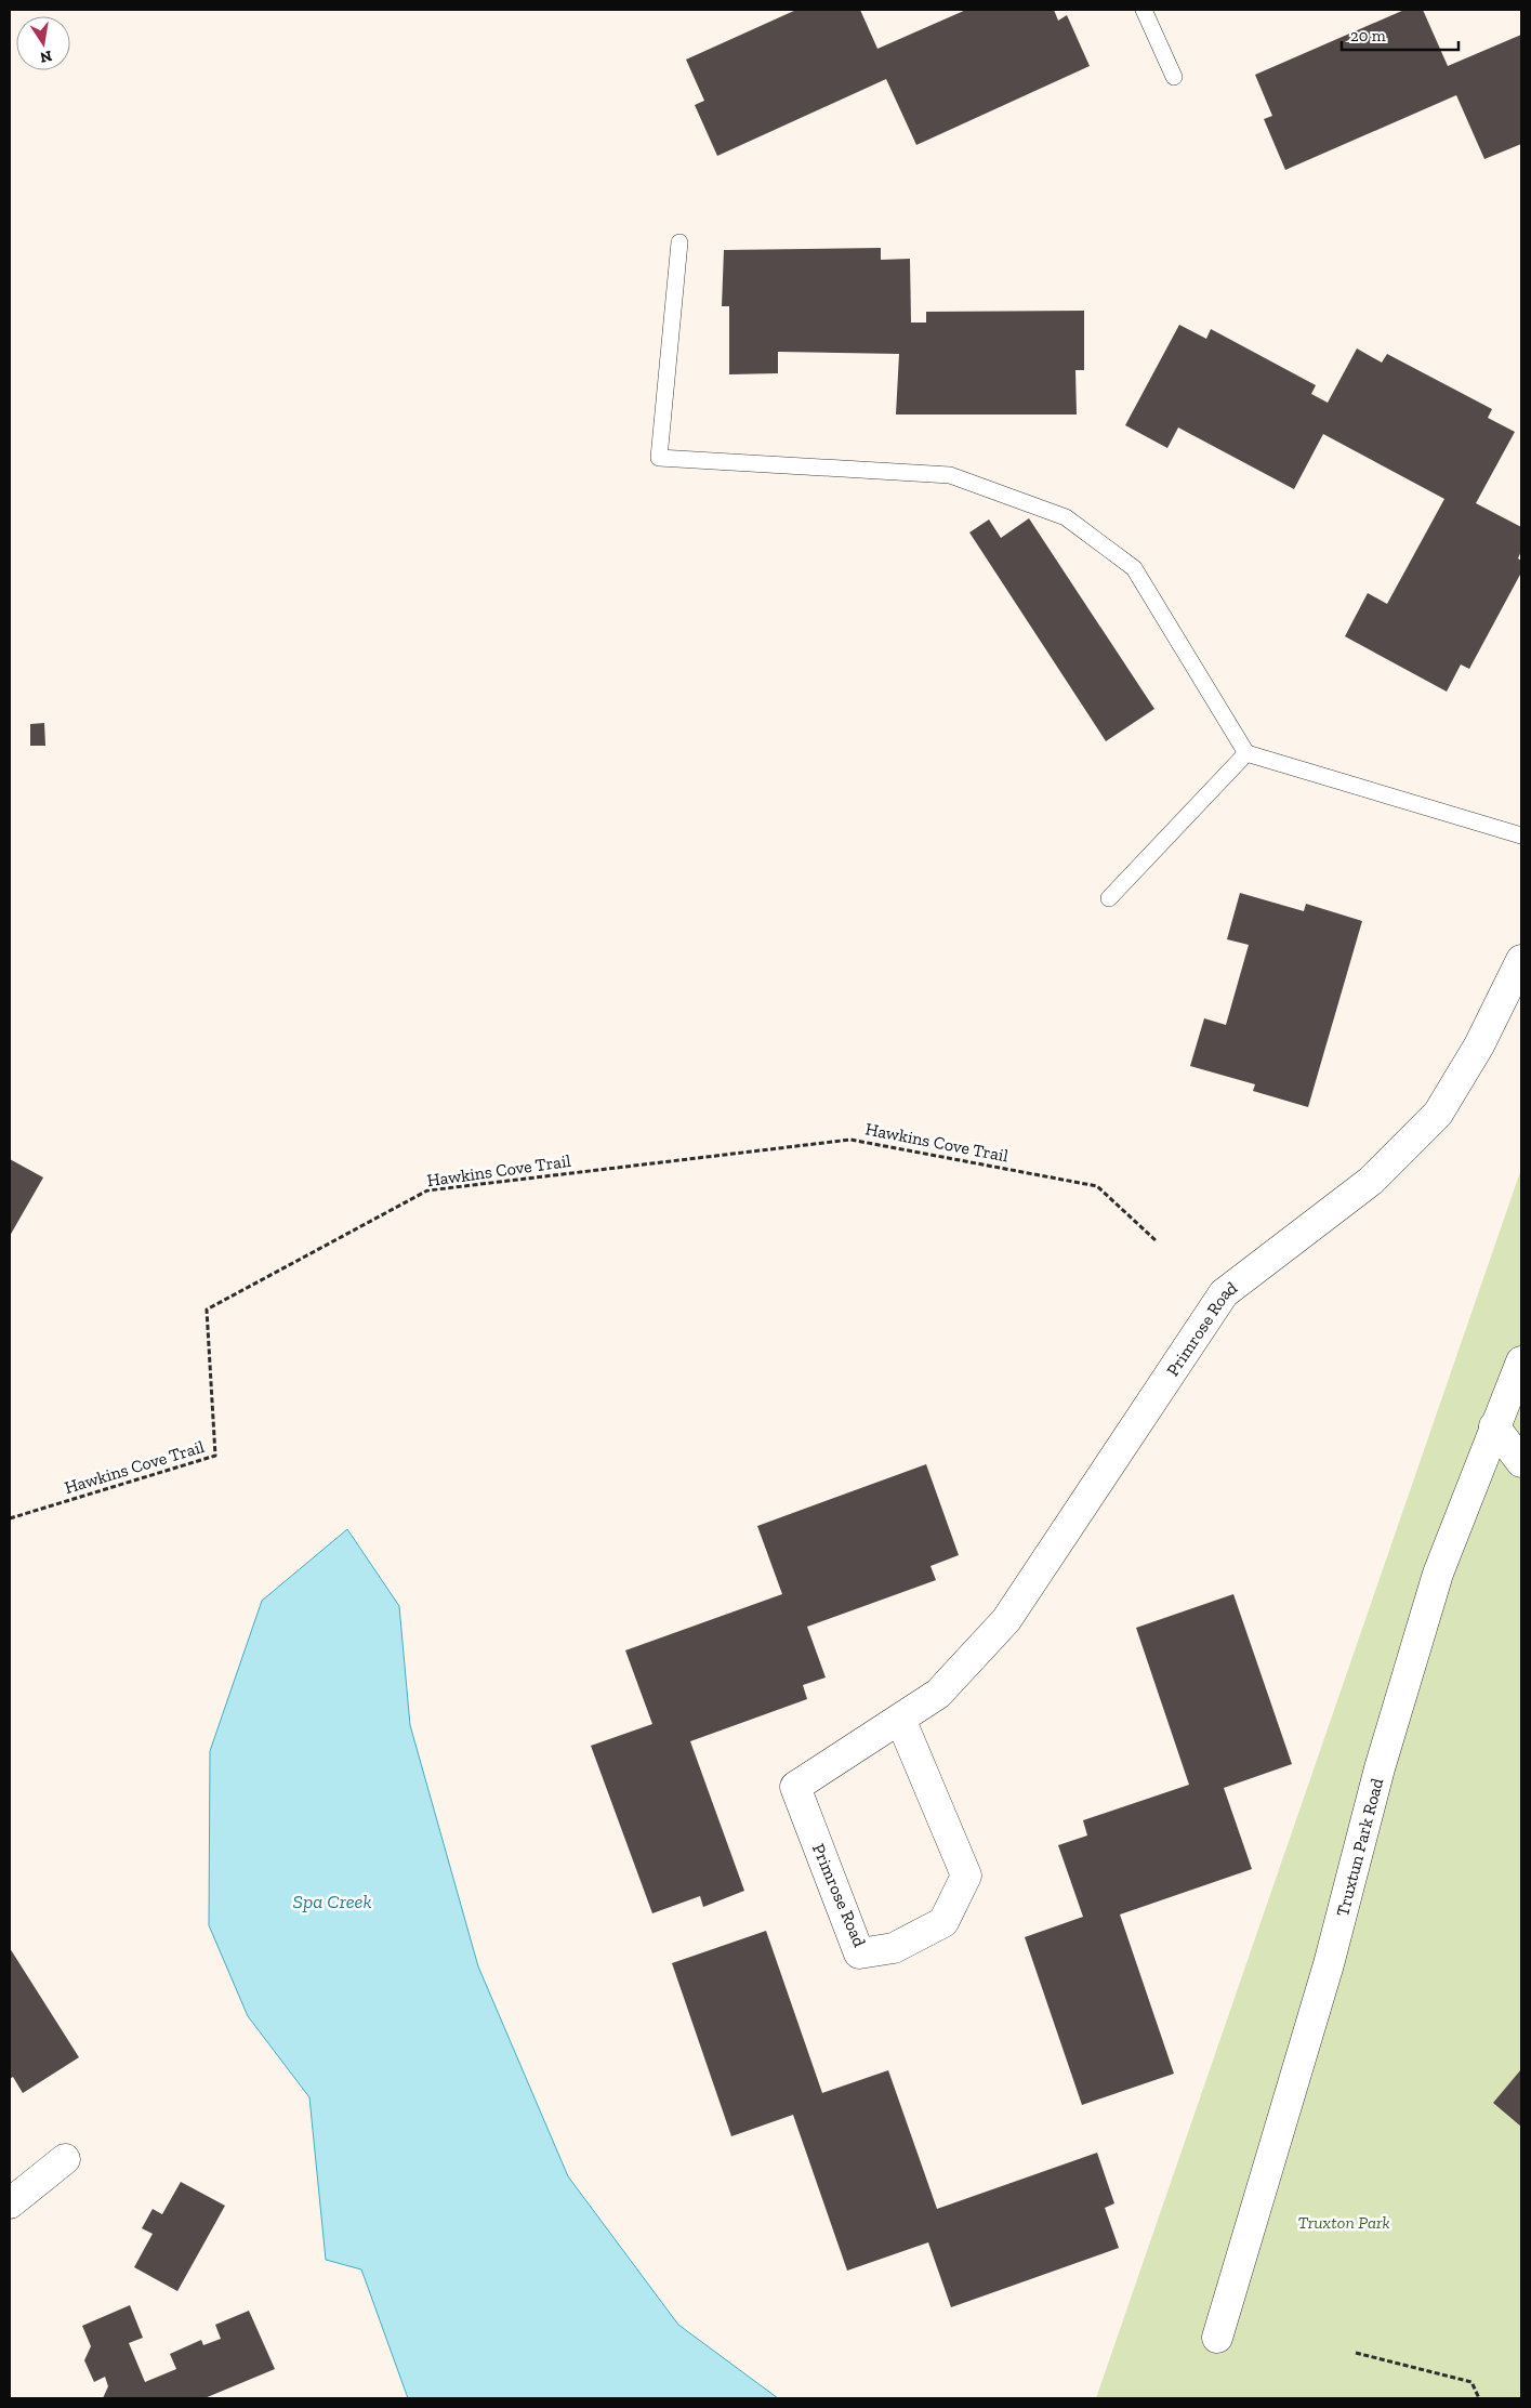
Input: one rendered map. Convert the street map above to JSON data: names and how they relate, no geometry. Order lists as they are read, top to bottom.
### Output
{
  "streets": {
    "street": ["Primrose Road", "Truxtun Park Road"],
    "path": ["Hawkins Cove Trail"]
  },
  "water": ["Spa Creek"],
  "parks": ["Truxton Park"],
  "scale_bar": "20 m",
  "north": "bottom"
}
